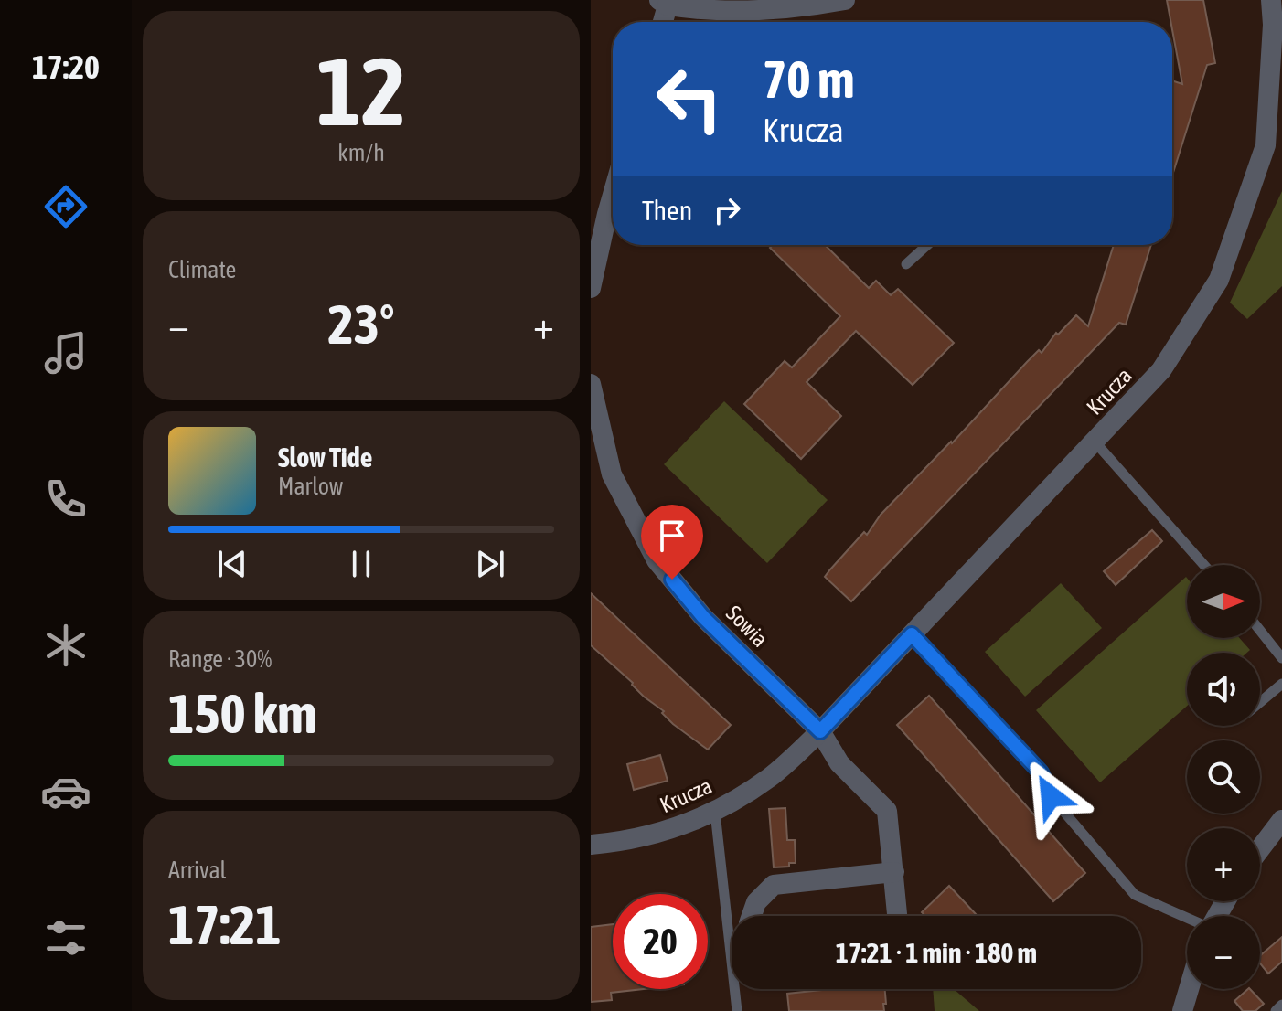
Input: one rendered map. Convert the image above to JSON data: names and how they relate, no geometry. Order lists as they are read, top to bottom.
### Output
{
  "streets": {
    "street": ["Krucza", "Sowia"]
  },
  "crossings": [
    ["Krucza", "Sowia"]
  ],
  "north": "right",
  "page": {
    "tabs": "17:20",
    "tile": [
      ["12", "km/h"],
      "Climate",
      ["Range · 30%", "150 km"],
      ["Arrival", "17:21"]
    ],
    "turn": ["70 m", "Krucza"],
    "then": "Then",
    "heat": ["−", "23°", "+"],
    "song": ["Slow Tide", "Marlow"],
    "map_buttons": ["+", "−"],
    "limit": "20",
    "trip": "17:21 · 1 min · 180 m"
  }
}
